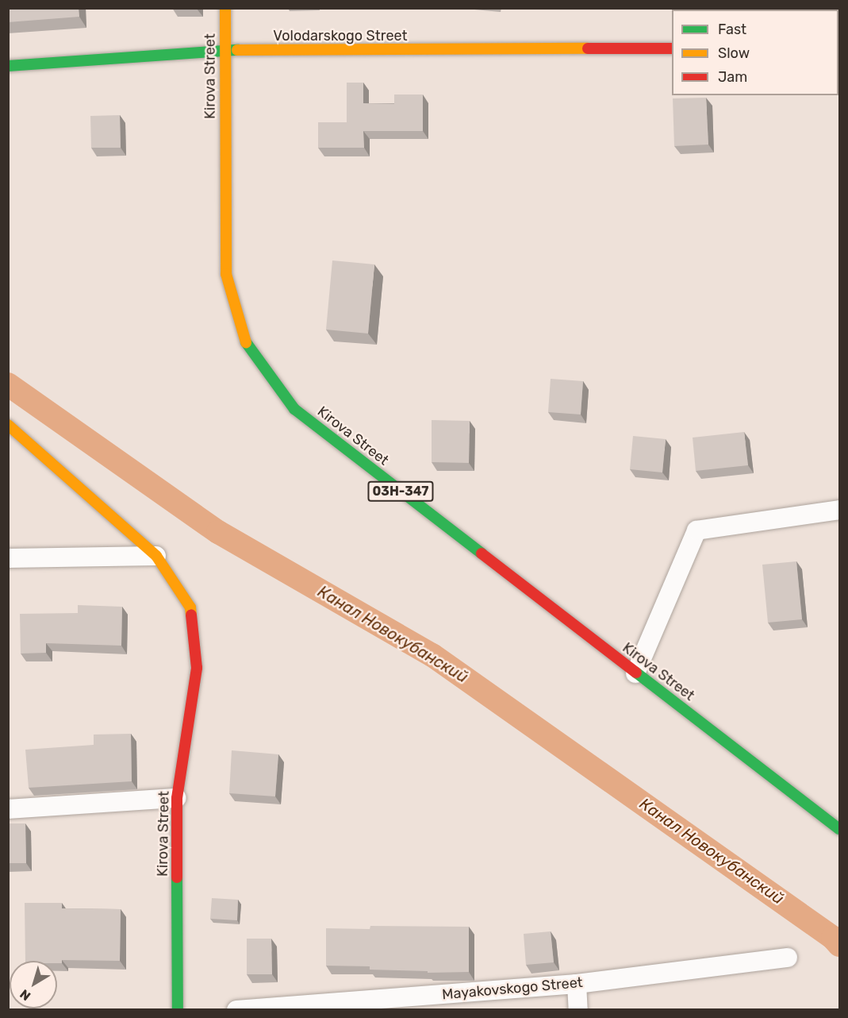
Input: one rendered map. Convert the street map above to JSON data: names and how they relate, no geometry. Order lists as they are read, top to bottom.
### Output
{
  "streets": {
    "street": [
      "Volodarskogo Street",
      "Kirova Street",
      "03Н-347",
      "Mayakovskogo Street"
    ]
  },
  "crossings": [
    ["Volodarskogo Street", "Kirova Street"]
  ],
  "water": ["Канал Новокубанский"],
  "legend": ["Fast", "Slow", "Jam"],
  "north": "bottom left"
}
